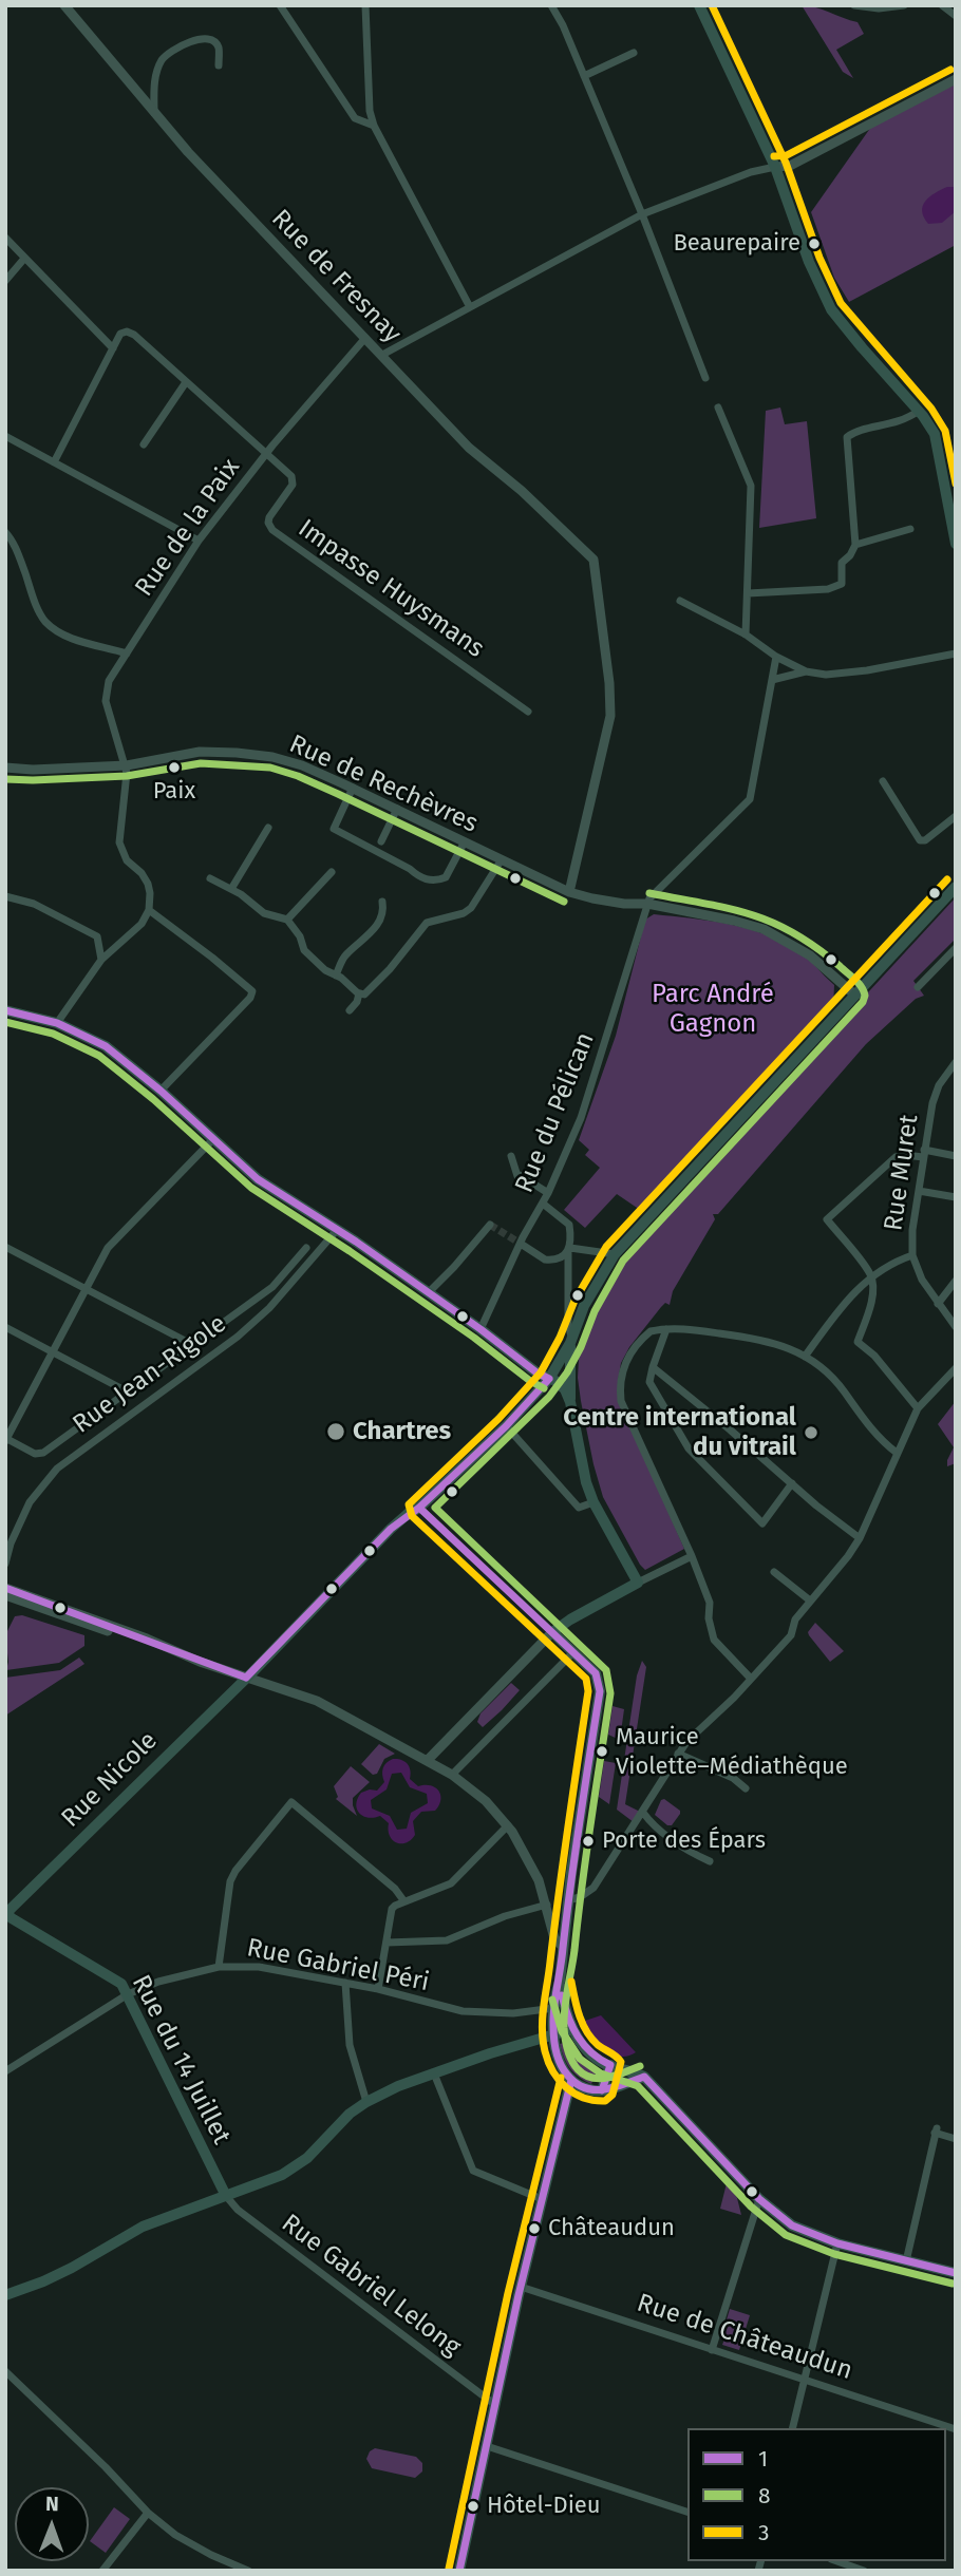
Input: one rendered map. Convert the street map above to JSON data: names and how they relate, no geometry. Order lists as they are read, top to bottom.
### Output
{
  "streets": {
    "main road": ["Rue Nicole", "Rue du 14 Juillet"],
    "street": [
      "Rue de Fresnay",
      "Rue de la Paix",
      "Impasse Huysmans",
      "Rue de Rechèvres",
      "Rue du Pélican",
      "Rue Muret",
      "Rue Jean-Rigole",
      "Rue Gabriel Péri",
      "Rue Gabriel Lelong",
      "Rue de Châteaudun"
    ]
  },
  "crossings": [
    ["Rue de Fresnay", "Rue de la Paix"],
    ["Rue de Fresnay", "Rue de Rechèvres"],
    ["Rue de la Paix", "Impasse Huysmans"],
    ["Rue de la Paix", "Rue de Rechèvres"],
    ["Rue de Rechèvres", "Rue du Pélican"],
    ["Rue de Rechèvres", "Rue Nicole"],
    ["Rue Nicole", "Rue du 14 Juillet"],
    ["Rue Gabriel Péri", "Rue du 14 Juillet"],
    ["Rue du 14 Juillet", "Rue Gabriel Lelong"]
  ],
  "parks": ["Parc André Gagnon"],
  "places": [
    "Beaurepaire",
    "Paix",
    "Chartres",
    "Centre international du vitrail",
    "Maurice Violette–Médiathèque",
    "Porte des Épars",
    "Châteaudun",
    "Hôtel-Dieu"
  ],
  "lines": ["transit line 3", "transit line 8", "transit line 1"],
  "legend": ["1", "8", "3"],
  "north": "top"
}
